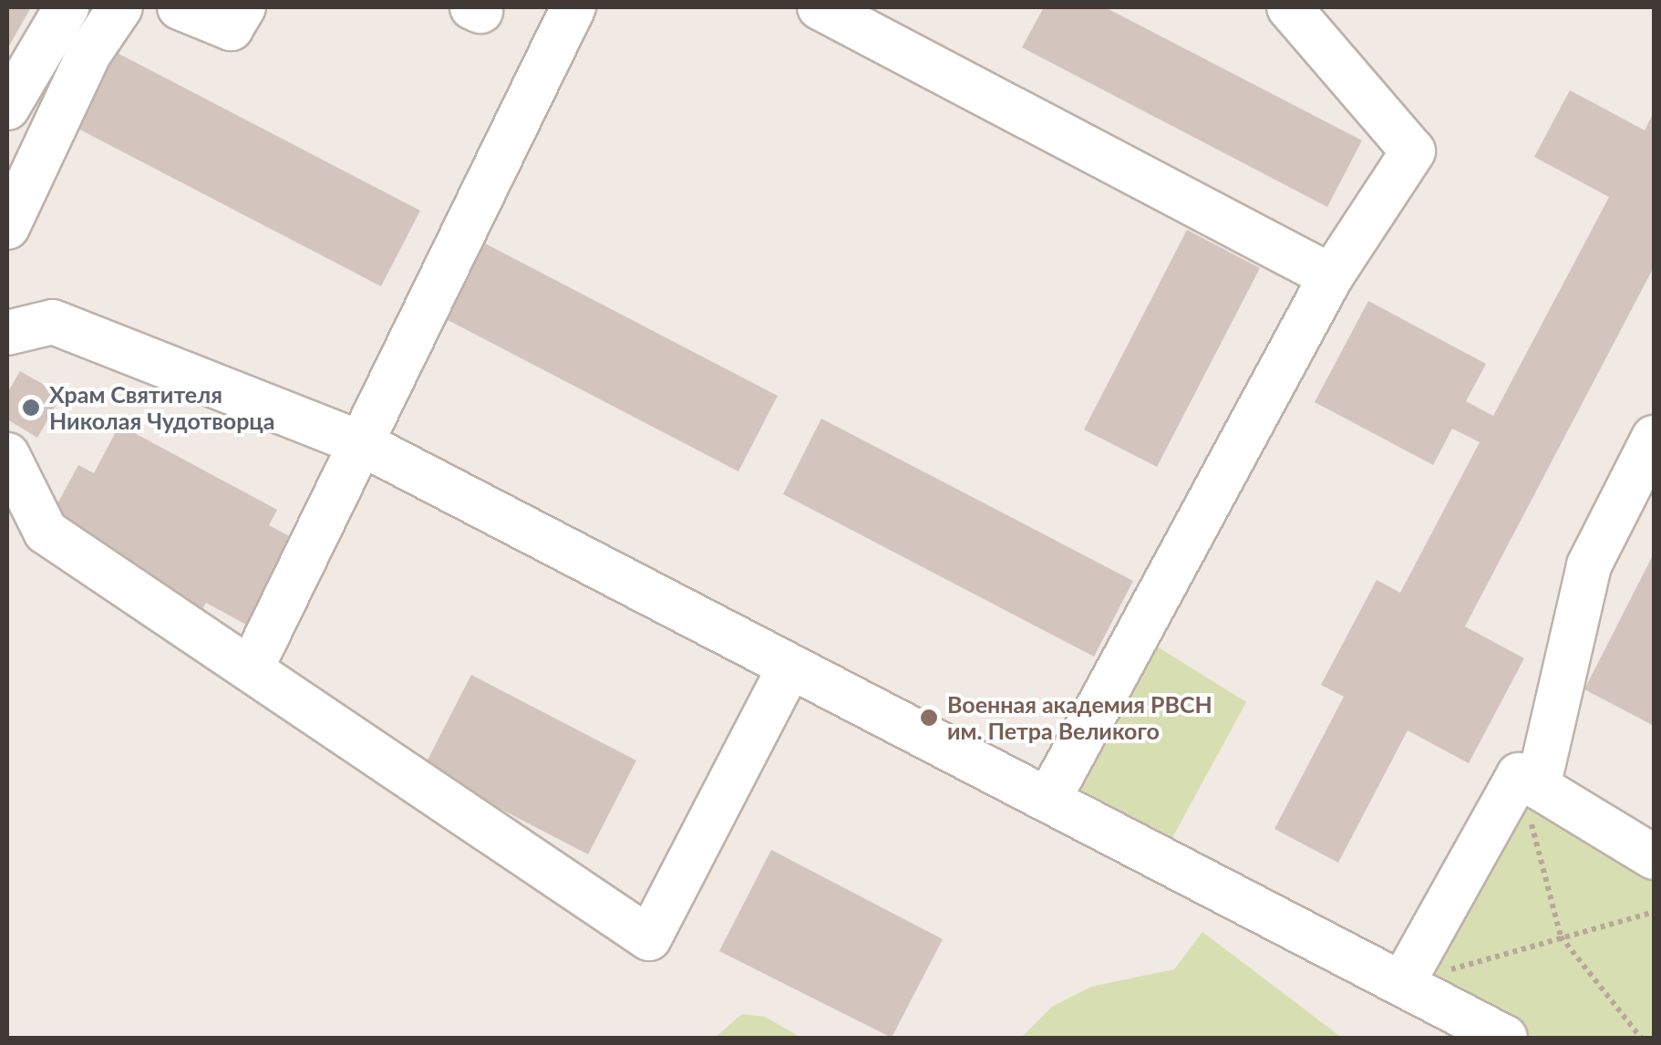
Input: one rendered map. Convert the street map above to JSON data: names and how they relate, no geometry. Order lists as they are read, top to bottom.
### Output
{
  "places": ["Храм Святителя Николая Чудотворца", "Военная академия РВСН им. Петра Великого"]
}
